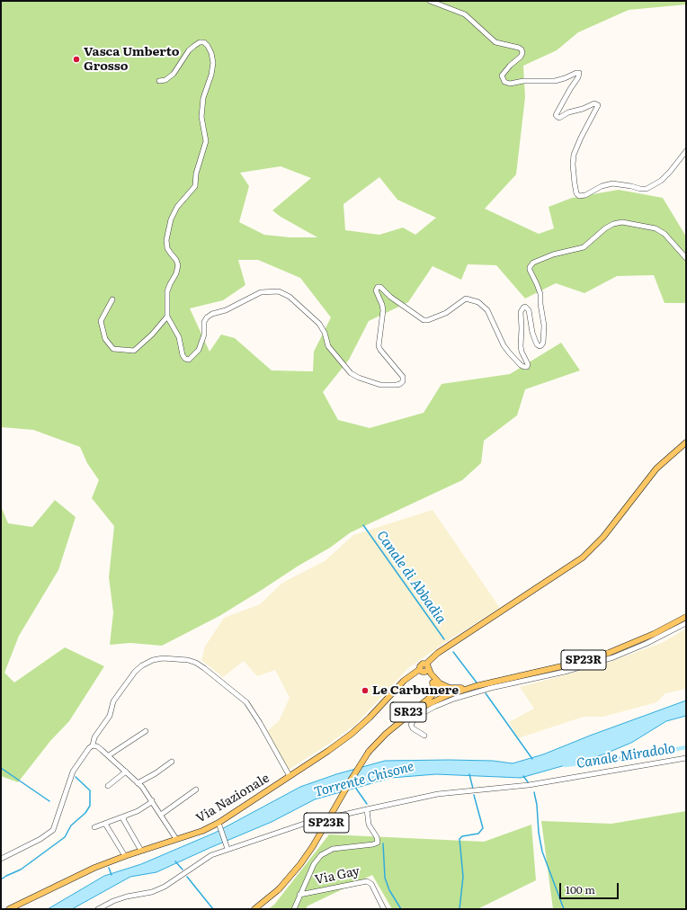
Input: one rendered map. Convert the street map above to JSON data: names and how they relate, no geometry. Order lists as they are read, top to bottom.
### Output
{
  "streets": {
    "main road": ["SP23R", "SR23", "Via Nazionale"],
    "street": ["Via Gay"]
  },
  "crossings": [
    ["SP23R", "SR23"]
  ],
  "water": ["Canale di Abbadia", "Canale Miradolo", "Torrente Chisone"],
  "places": ["Vasca Umberto Grosso", "Le Carbunere"],
  "scale_bar": "100 m"
}
